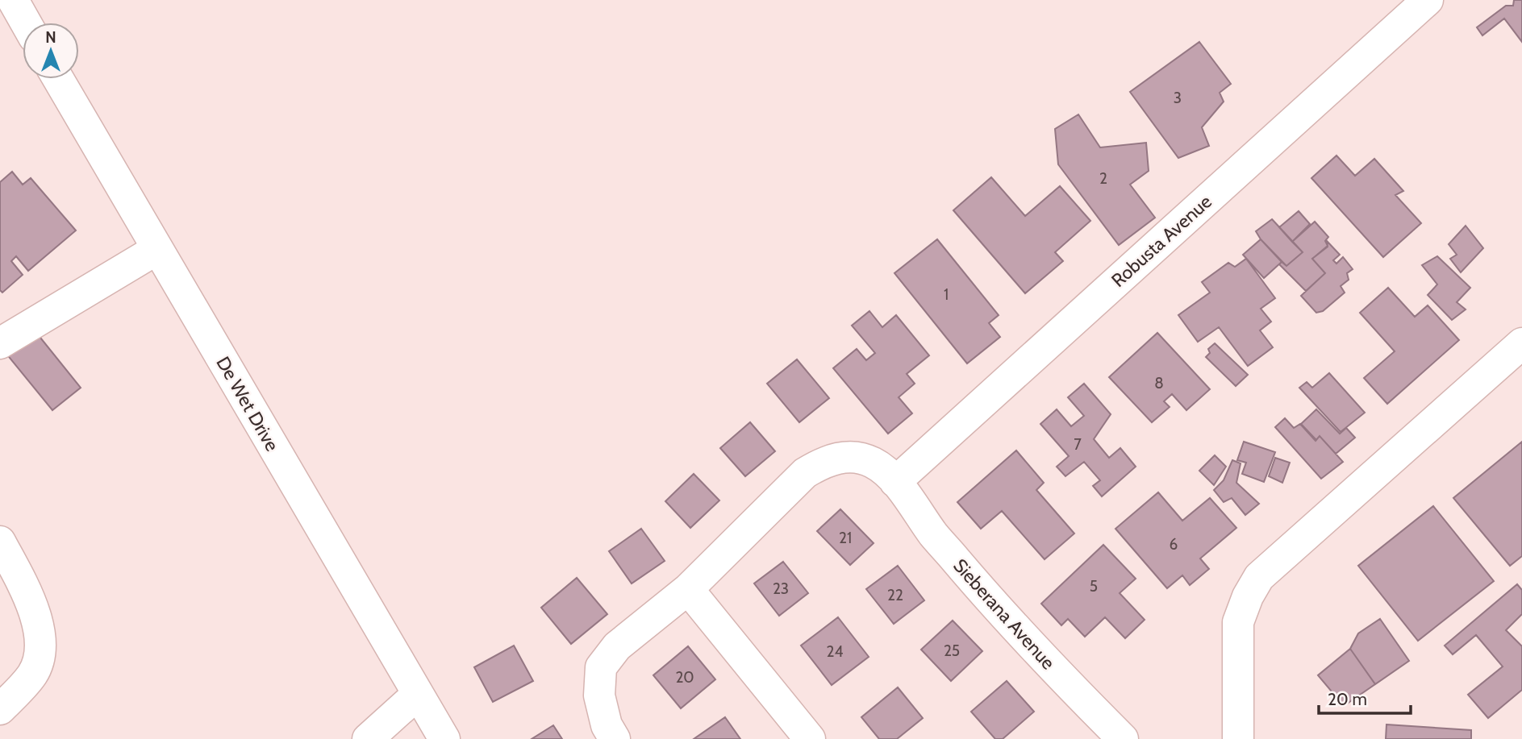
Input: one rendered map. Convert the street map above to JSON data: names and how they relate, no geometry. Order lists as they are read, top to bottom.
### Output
{
  "streets": {
    "street": ["Robusta Avenue", "De Wet Drive", "Sieberana Avenue"]
  },
  "crossings": [
    ["Robusta Avenue", "Sieberana Avenue"]
  ],
  "house_numbers": [
    "3",
    "2",
    "1",
    "8",
    "7",
    "21",
    "6",
    "5",
    "23",
    "22",
    "25",
    "24",
    "20"
  ],
  "scale_bar": "20 m",
  "north": "top"
}
